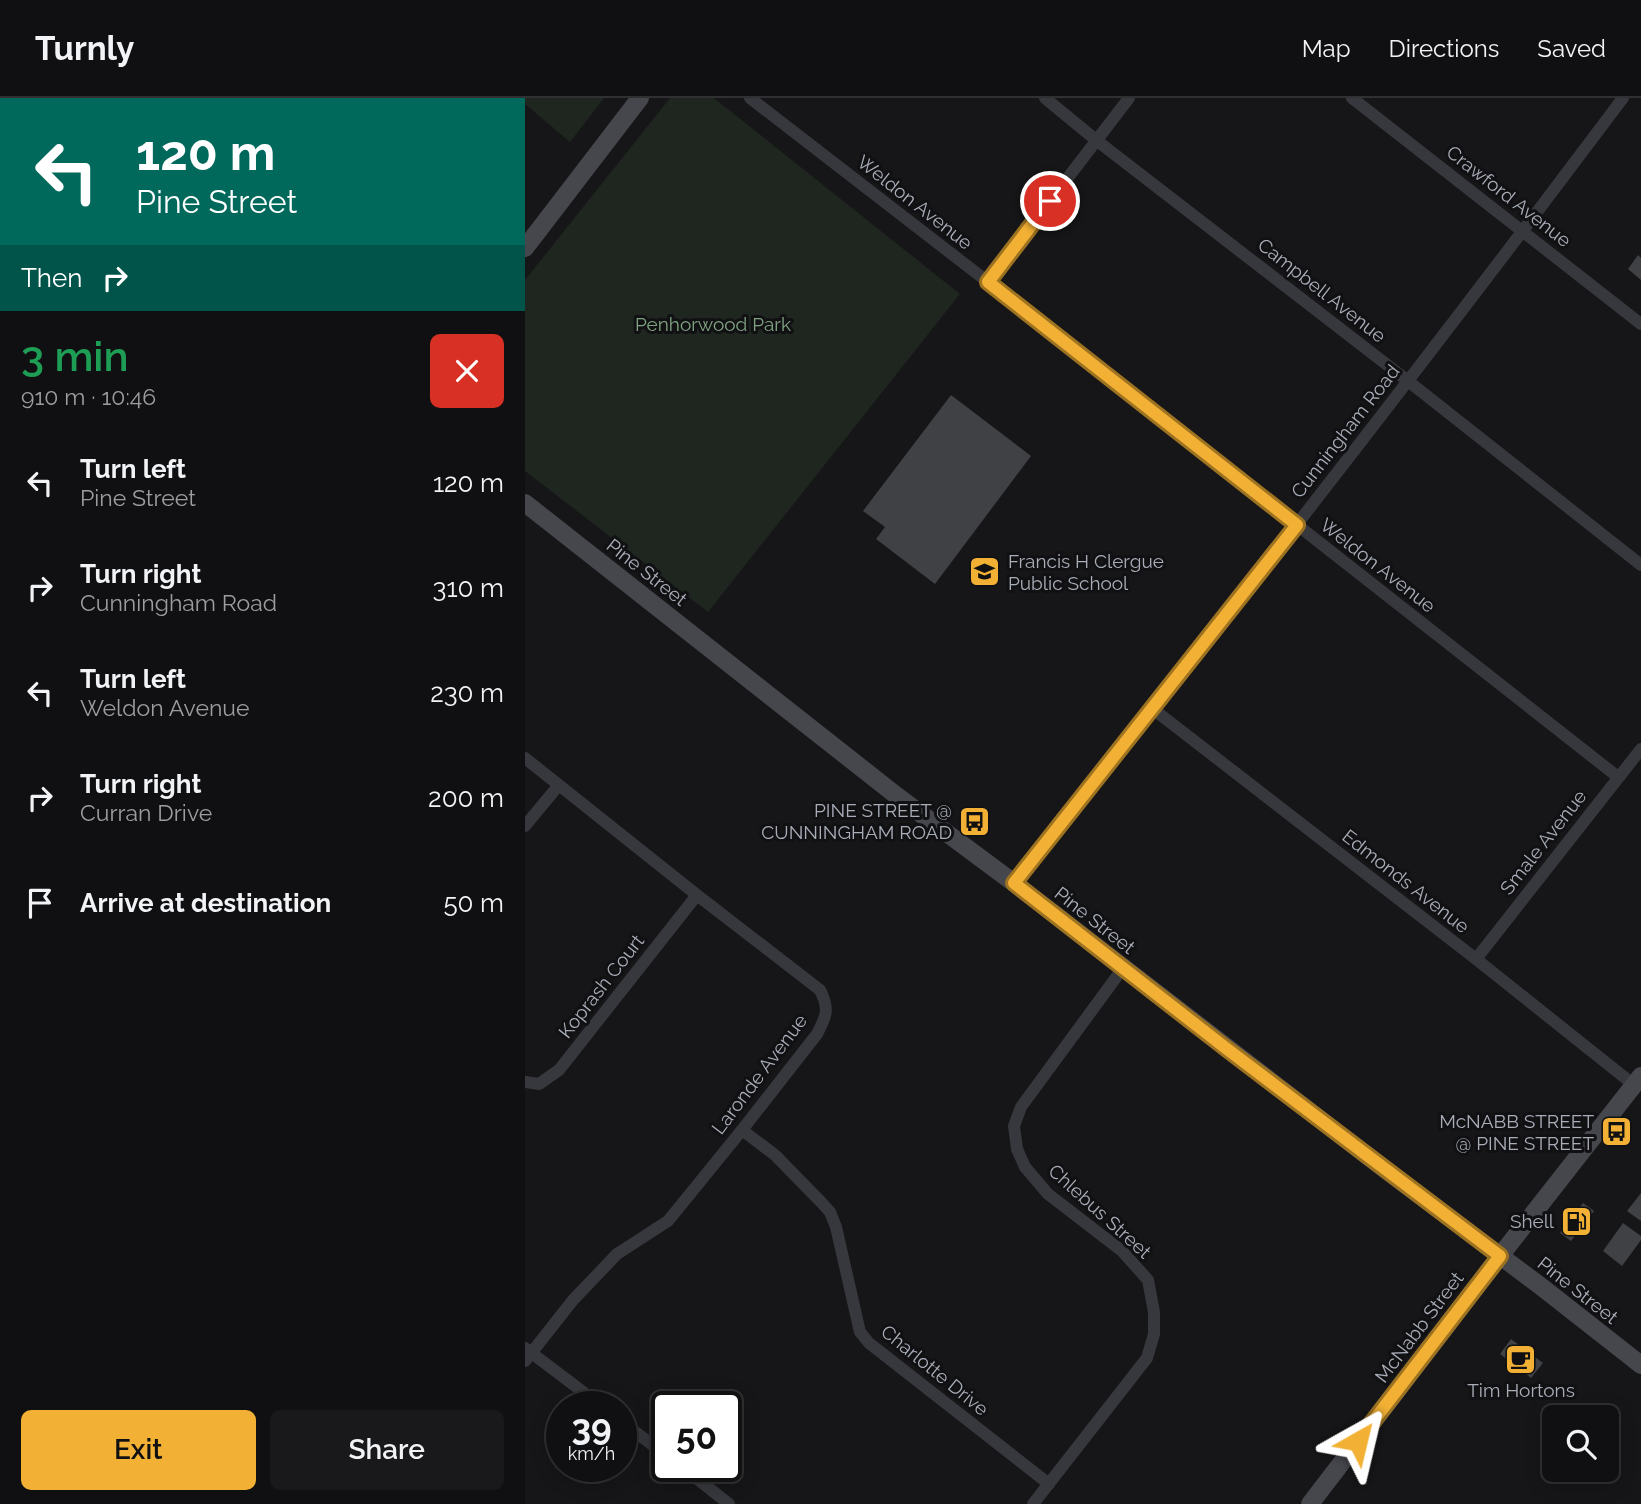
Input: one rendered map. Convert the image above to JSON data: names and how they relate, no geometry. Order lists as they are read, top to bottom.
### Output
{
  "streets": {
    "street": [
      "Crawford Avenue",
      "Weldon Avenue",
      "Campbell Avenue",
      "Cunningham Road",
      "Pine Street",
      "Smale Avenue",
      "Edmonds Avenue",
      "Koprash Court",
      "Laronde Avenue",
      "Chlebus Street",
      "McNabb Street",
      "Charlotte Drive"
    ]
  },
  "crossings": [
    ["Crawford Avenue", "Cunningham Road"],
    ["Weldon Avenue", "Cunningham Road"],
    ["Weldon Avenue", "Smale Avenue"],
    ["Campbell Avenue", "Cunningham Road"],
    ["Cunningham Road", "Pine Street"],
    ["Cunningham Road", "Edmonds Avenue"],
    ["Pine Street", "Chlebus Street"],
    ["Pine Street", "McNabb Street"],
    ["Smale Avenue", "Edmonds Avenue"],
    ["Edmonds Avenue", "McNabb Street"],
    ["Koprash Court", "Laronde Avenue"],
    ["Laronde Avenue", "Charlotte Drive"],
    ["Chlebus Street", "Charlotte Drive"]
  ],
  "parks": ["Penhorwood Park"],
  "places": {
    "school or university": ["Francis H Clergue Public School"],
    "bus stop": ["PINE STREET @ CUNNINGHAM ROAD", "McNABB STREET @ PINE STREET"],
    "fuel station": ["Shell"],
    "cafe": ["Tim Hortons"]
  },
  "page": {
    "header": "Turnly",
    "nav": ["Map", "Directions", "Saved"],
    "turn": ["120 m", "Pine Street"],
    "then": "Then",
    "heading": ["3 min", "910 m · 10:46"],
    "list": [
      {
        "name": "Turn left",
        "note": "Pine Street",
        "value": "120 m"
      },
      {
        "name": "Turn right",
        "note": "Cunningham Road",
        "value": "310 m"
      },
      {
        "name": "Turn left",
        "note": "Weldon Avenue",
        "value": "230 m"
      },
      {
        "name": "Turn right",
        "note": "Curran Drive",
        "value": "200 m"
      },
      {
        "name": "Arrive at destination",
        "value": "50 m"
      }
    ],
    "speed": "39 km/h",
    "limit": "50",
    "buttons": ["Exit", "Share"]
  }
}
